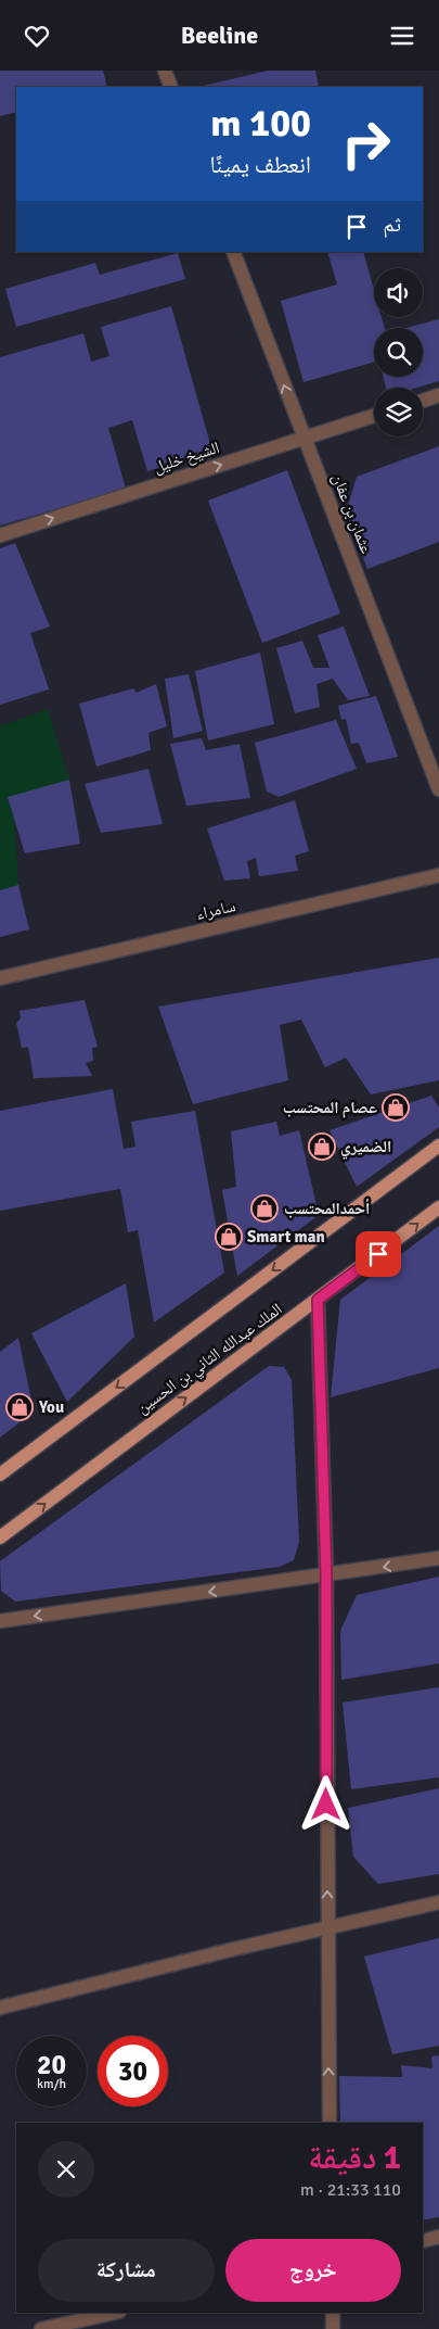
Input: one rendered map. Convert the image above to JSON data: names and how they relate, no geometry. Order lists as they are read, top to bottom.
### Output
{
  "streets": {
    "main road": ["الملك عبدالله الثاني بن الحسين"],
    "street": ["الشيخ خليل", "عثمان بن عفان", "سامراء"]
  },
  "crossings": [
    ["الشيخ خليل", "عثمان بن عفان"]
  ],
  "one_way": ["الشيخ خليل"],
  "places": {
    "shop": [
      "عصام المحتسب",
      "الضميري",
      "أحمدالمحتسب",
      "Smart man",
      "You"
    ]
  },
  "page": {
    "header": "Beeline",
    "turn": ["100 m", "انعطف يمينًا"],
    "then": "ثم",
    "speed": "20 km/h",
    "limit": "30",
    "heading": ["1 دقيقة", "110 m · 21:33"],
    "buttons": ["خروج", "مشاركة"]
  }
}
